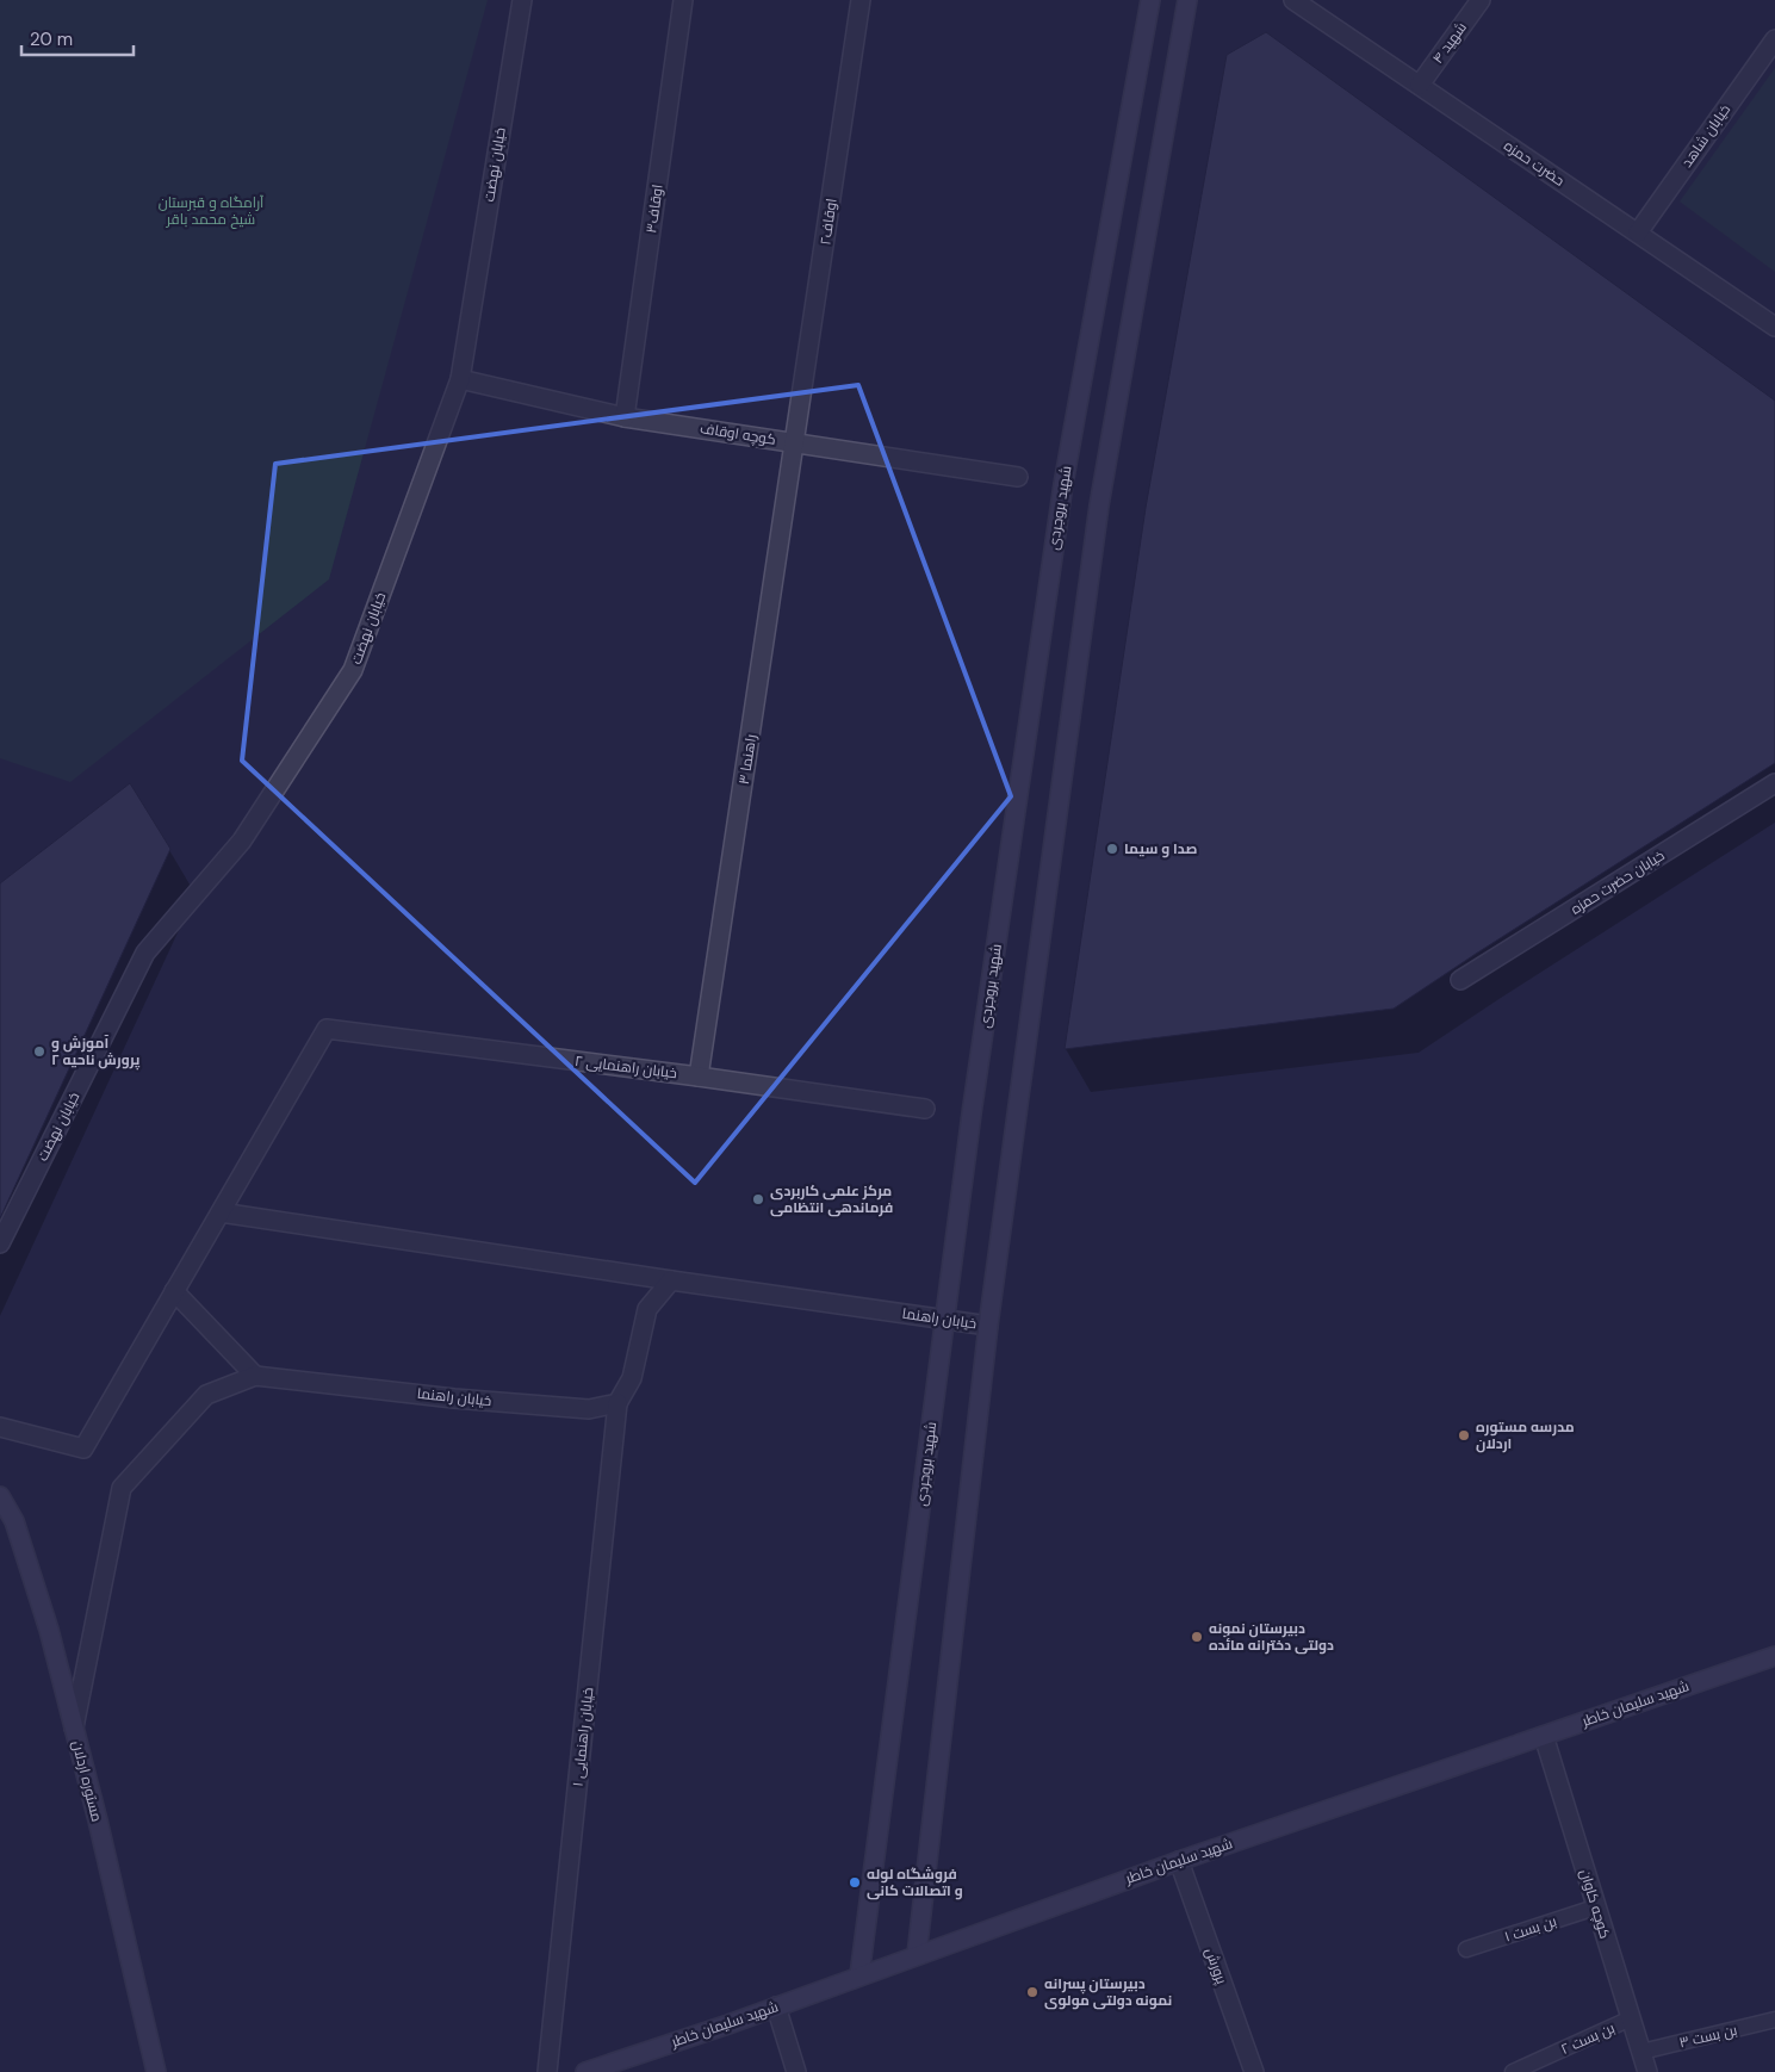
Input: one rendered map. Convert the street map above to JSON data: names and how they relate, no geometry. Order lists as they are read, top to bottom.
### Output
{
  "streets": {
    "street": [
      "شهید ۴",
      "خیابان شاهد",
      "حضرت حمزه",
      "خیابان نهضت",
      "اوقاف۳",
      "اوقاف۲",
      "کوچه اوقاف",
      "شهید بروجردی",
      "راهنما ۳",
      "خیابان حضرت حمزه",
      "خیابان راهنمایی ۲",
      "خیابان راهنما",
      "شهید سلیمان خاطر",
      "خیابان راهنمایی ۱",
      "مستوره اردلان",
      "کوچه کاوان",
      "پرورش"
    ],
    "lane": ["بن بست ۱", "بن بست ۳", "بن بست ۲"]
  },
  "crossings": [
    ["شهید ۴", "حضرت حمزه"],
    ["خیابان شاهد", "حضرت حمزه"],
    ["خیابان نهضت", "کوچه اوقاف"],
    ["اوقاف۳", "کوچه اوقاف"],
    ["اوقاف۲", "کوچه اوقاف"],
    ["اوقاف۲", "راهنما ۳"],
    ["کوچه اوقاف", "راهنما ۳"],
    ["شهید بروجردی", "خیابان راهنما"],
    ["شهید بروجردی", "شهید سلیمان خاطر"],
    ["راهنما ۳", "خیابان راهنمایی ۲"],
    ["خیابان راهنمایی ۲", "خیابان راهنما"],
    ["خیابان راهنما", "خیابان راهنمایی ۱"],
    ["خیابان راهنما", "مستوره اردلان"],
    ["شهید سلیمان خاطر", "کوچه کاوان"],
    ["شهید سلیمان خاطر", "پرورش"],
    ["کوچه کاوان", "بن بست ۱"],
    ["کوچه کاوان", "بن بست ۳"],
    ["کوچه کاوان", "بن بست ۲"]
  ],
  "parks": ["آرامگاه و قبرستان شیخ محمد باقر"],
  "places": [
    "صدا و سیما",
    "آموزش و پرورش ناحیه ۲",
    "مرکز علمی کاربردی فرماندهی انتظامی",
    "مدرسه مستوره اردلان",
    "دبیرستان نمونه دولتی دخترانه مائده",
    "فروشگاه لوله و اتصالات کانی",
    "دبیرستان پسرانه نمونه دولتی مولوی"
  ],
  "scale_bar": "20 m"
}
